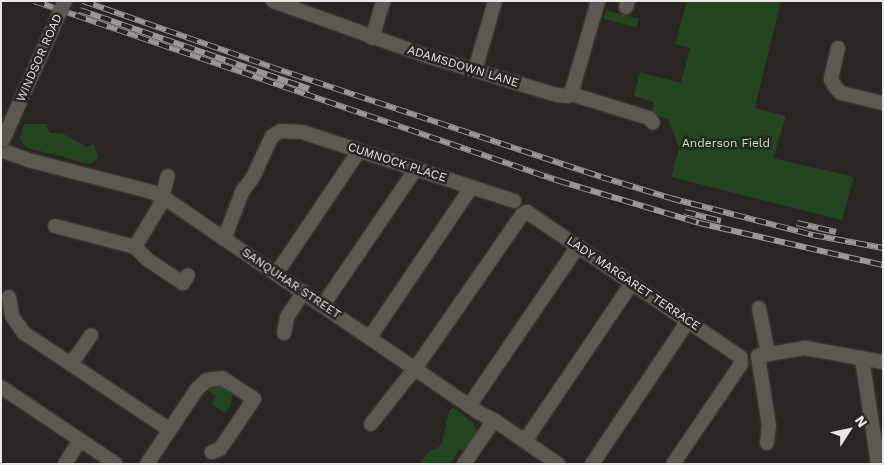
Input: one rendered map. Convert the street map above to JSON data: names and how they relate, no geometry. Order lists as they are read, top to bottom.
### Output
{
  "streets": {
    "street": [
      "WINDSOR ROAD",
      "ADAMSDOWN LANE",
      "CUMNOCK PLACE",
      "SANQUHAR STREET",
      "LADY MARGARET TERRACE"
    ]
  },
  "crossings": [
    ["WINDSOR ROAD", "SANQUHAR STREET"],
    ["CUMNOCK PLACE", "SANQUHAR STREET"],
    ["SANQUHAR STREET", "LADY MARGARET TERRACE"]
  ],
  "parks": ["Anderson Field"],
  "north": "top right"
}
